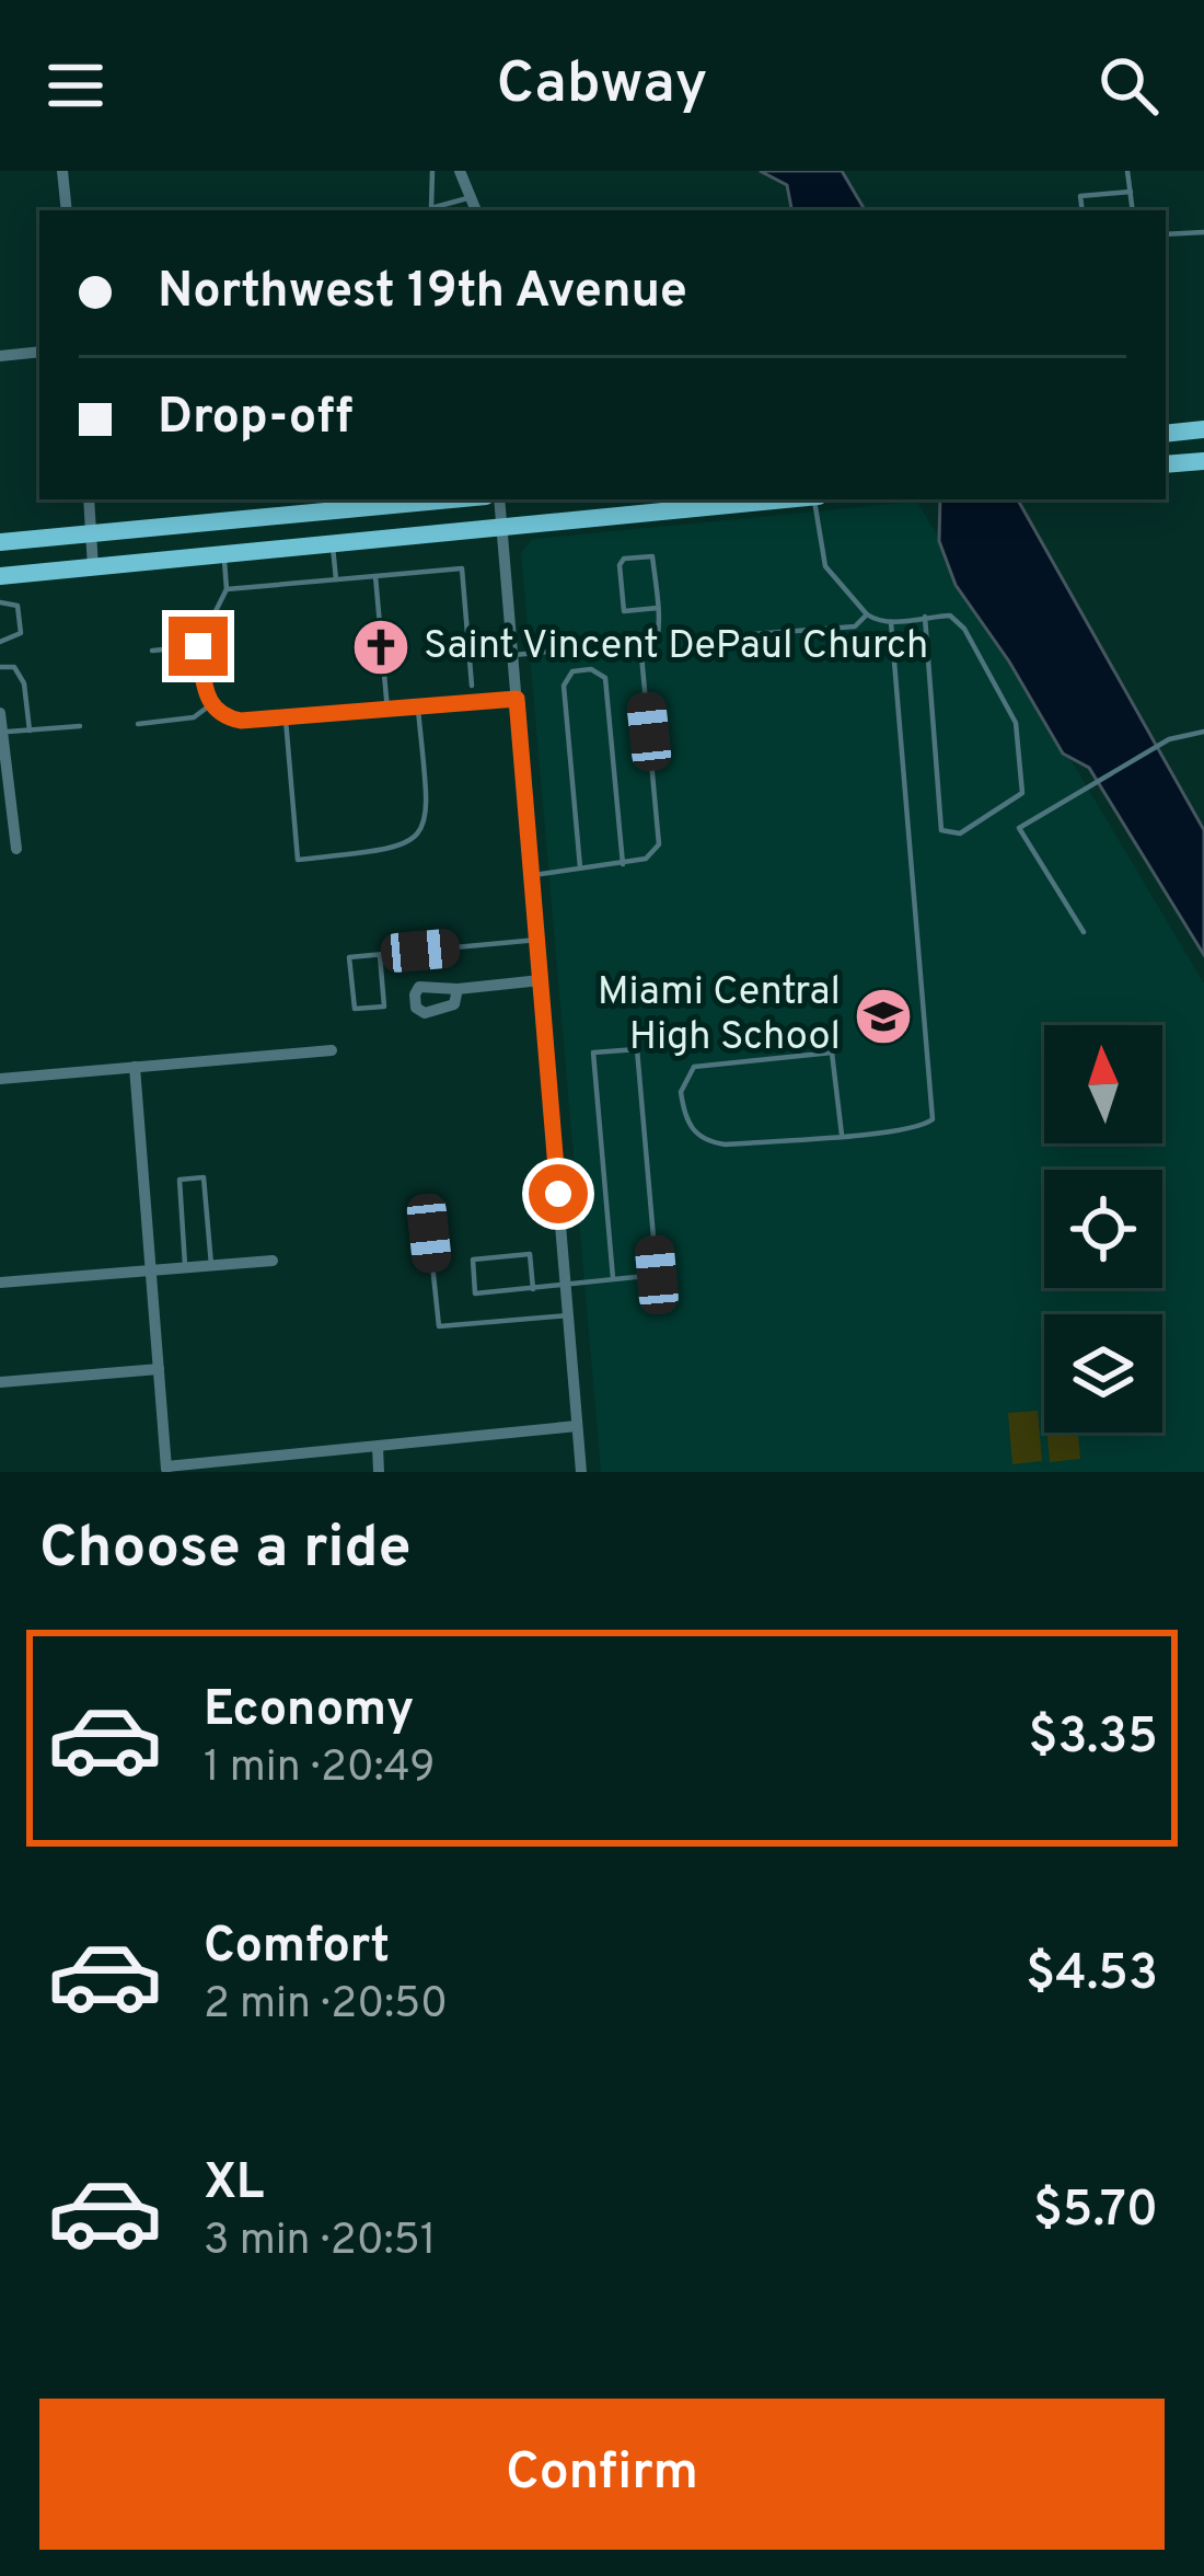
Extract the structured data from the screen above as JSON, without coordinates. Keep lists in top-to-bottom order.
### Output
{
  "places": {
    "church": ["Saint Vincent DePaul Church"],
    "school or university": ["Miami Central High School"]
  },
  "north": "top",
  "page": {
    "header": "Cabway",
    "banner": ["Northwest 19th Avenue", "Drop-off"],
    "heading": "Choose a ride",
    "list": [
      {
        "name": "Economy",
        "note": "1 min · 20:49",
        "value": "$3.35"
      },
      {
        "name": "Comfort",
        "note": "2 min · 20:50",
        "value": "$4.53"
      },
      {
        "name": "XL",
        "note": "3 min · 20:51",
        "value": "$5.70"
      }
    ],
    "buttons": "Confirm"
  }
}
